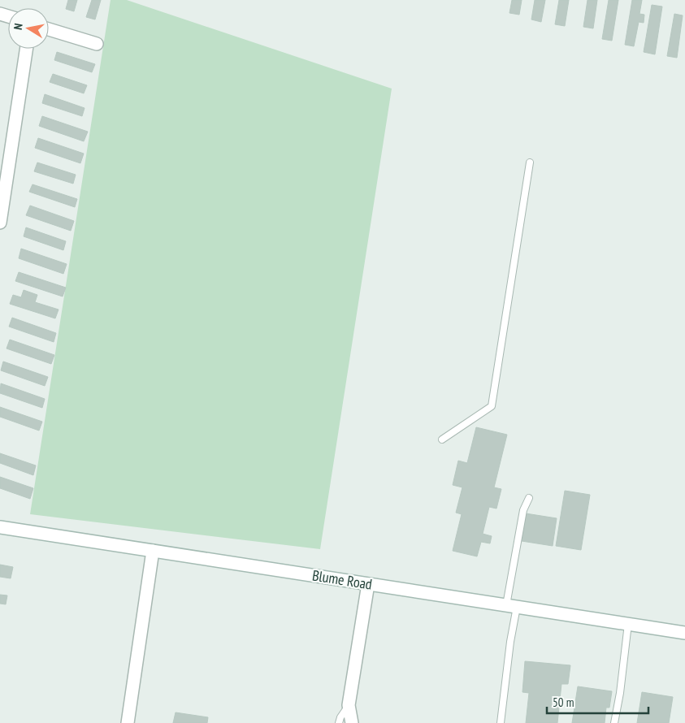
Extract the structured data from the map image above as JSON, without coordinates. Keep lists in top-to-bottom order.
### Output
{
  "streets": {
    "street": ["Blume Road"]
  },
  "scale_bar": "50 m",
  "north": "left"
}
